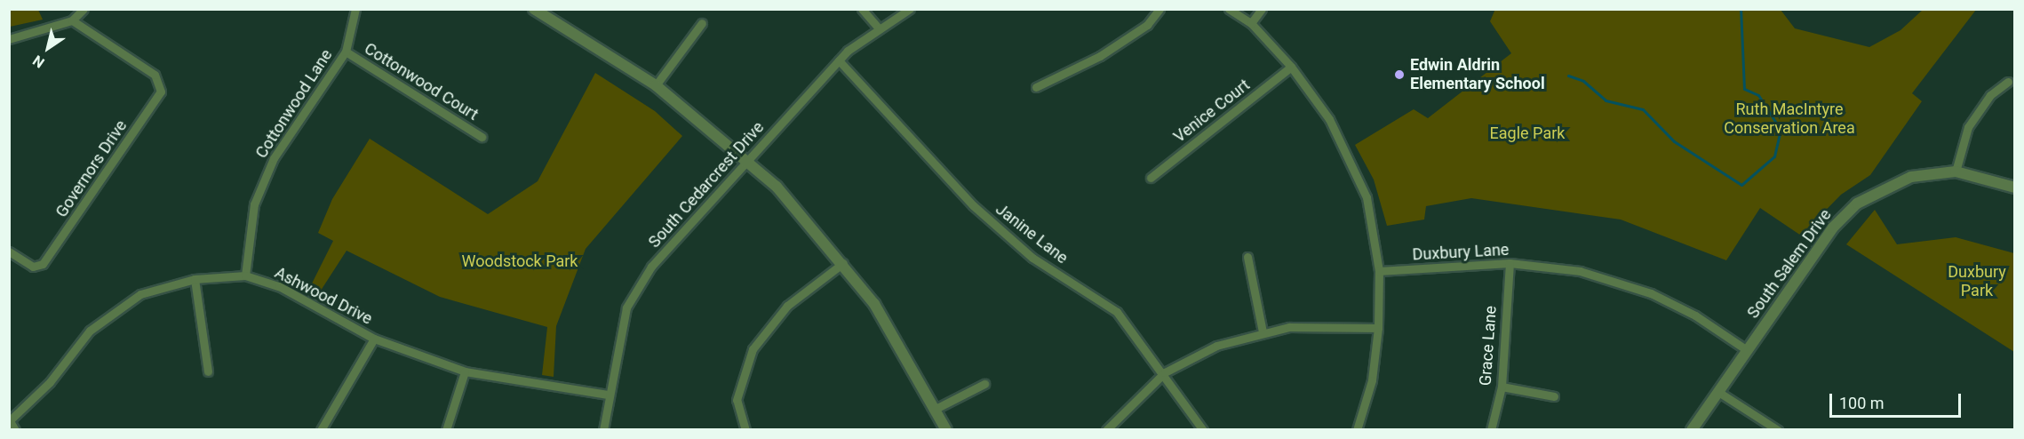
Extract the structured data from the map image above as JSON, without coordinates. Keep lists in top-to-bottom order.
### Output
{
  "streets": {
    "street": [
      "Cottonwood Court",
      "Cottonwood Lane",
      "Venice Court",
      "Governors Drive",
      "South Cedarcrest Drive",
      "Janine Lane",
      "Duxbury Lane",
      "South Salem Drive",
      "Ashwood Drive",
      "Grace Lane"
    ]
  },
  "crossings": [
    ["Cottonwood Court", "Cottonwood Lane"],
    ["Cottonwood Lane", "Ashwood Drive"],
    ["South Cedarcrest Drive", "Janine Lane"],
    ["South Cedarcrest Drive", "Ashwood Drive"],
    ["Duxbury Lane", "South Salem Drive"],
    ["Duxbury Lane", "Grace Lane"]
  ],
  "parks": [
    "Ruth MacIntyre Conservation Area",
    "Eagle Park",
    "Woodstock Park",
    "Duxbury Park"
  ],
  "places": ["Edwin Aldrin Elementary School"],
  "scale_bar": "100 m",
  "north": "bottom left"
}
